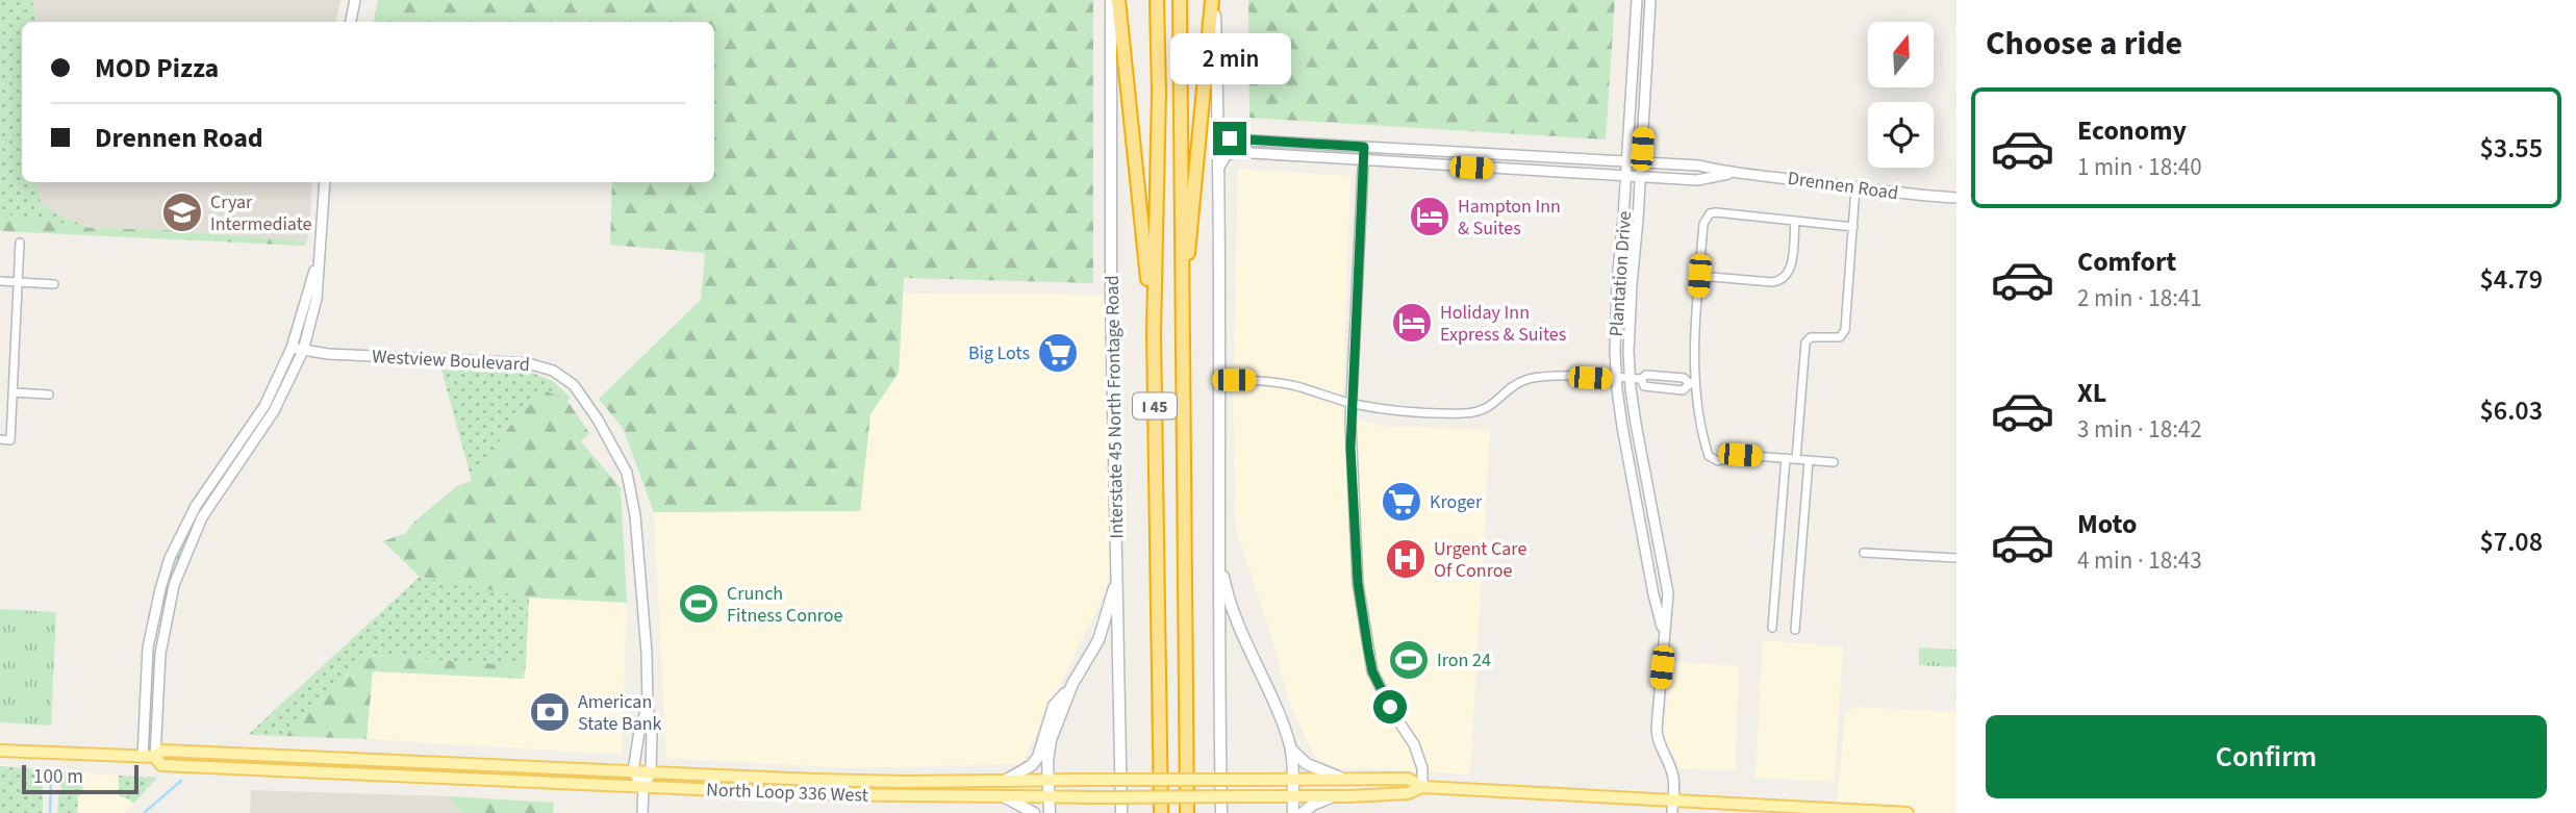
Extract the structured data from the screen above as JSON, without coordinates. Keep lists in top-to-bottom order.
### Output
{
  "streets": {
    "highway": ["I 45"],
    "main road": ["Interstate 45 North Frontage Road", "North Loop 336 West"],
    "street": ["Drennen Road", "Plantation Drive", "Westview Boulevard"]
  },
  "crossings": [
    ["Drennen Road", "Plantation Drive"],
    ["Plantation Drive", "North Loop 336 West"],
    ["Westview Boulevard", "North Loop 336 West"]
  ],
  "places": {
    "school or university": ["Cryar Intermediate"],
    "hotel": ["Hampton Inn & Suites", "Holiday Inn Express & Suites"],
    "supermarket": ["Big Lots", "Kroger"],
    "hospital": ["Urgent Care Of Conroe"],
    "sports": ["Crunch Fitness Conroe", "Iron 24"],
    "bank": ["American State Bank"]
  },
  "scale_bar": "100 m",
  "north": "top",
  "page": {
    "heading": "Choose a ride",
    "banner": ["MOD Pizza", "Drennen Road"],
    "bubble": "2 min",
    "list": [
      {
        "name": "Economy",
        "note": "1 min · 18:40",
        "value": "$3.55"
      },
      {
        "name": "Comfort",
        "note": "2 min · 18:41",
        "value": "$4.79"
      },
      {
        "name": "XL",
        "note": "3 min · 18:42",
        "value": "$6.03"
      },
      {
        "name": "Moto",
        "note": "4 min · 18:43",
        "value": "$7.08"
      }
    ],
    "buttons": "Confirm",
    "scale": "100 m"
  }
}
